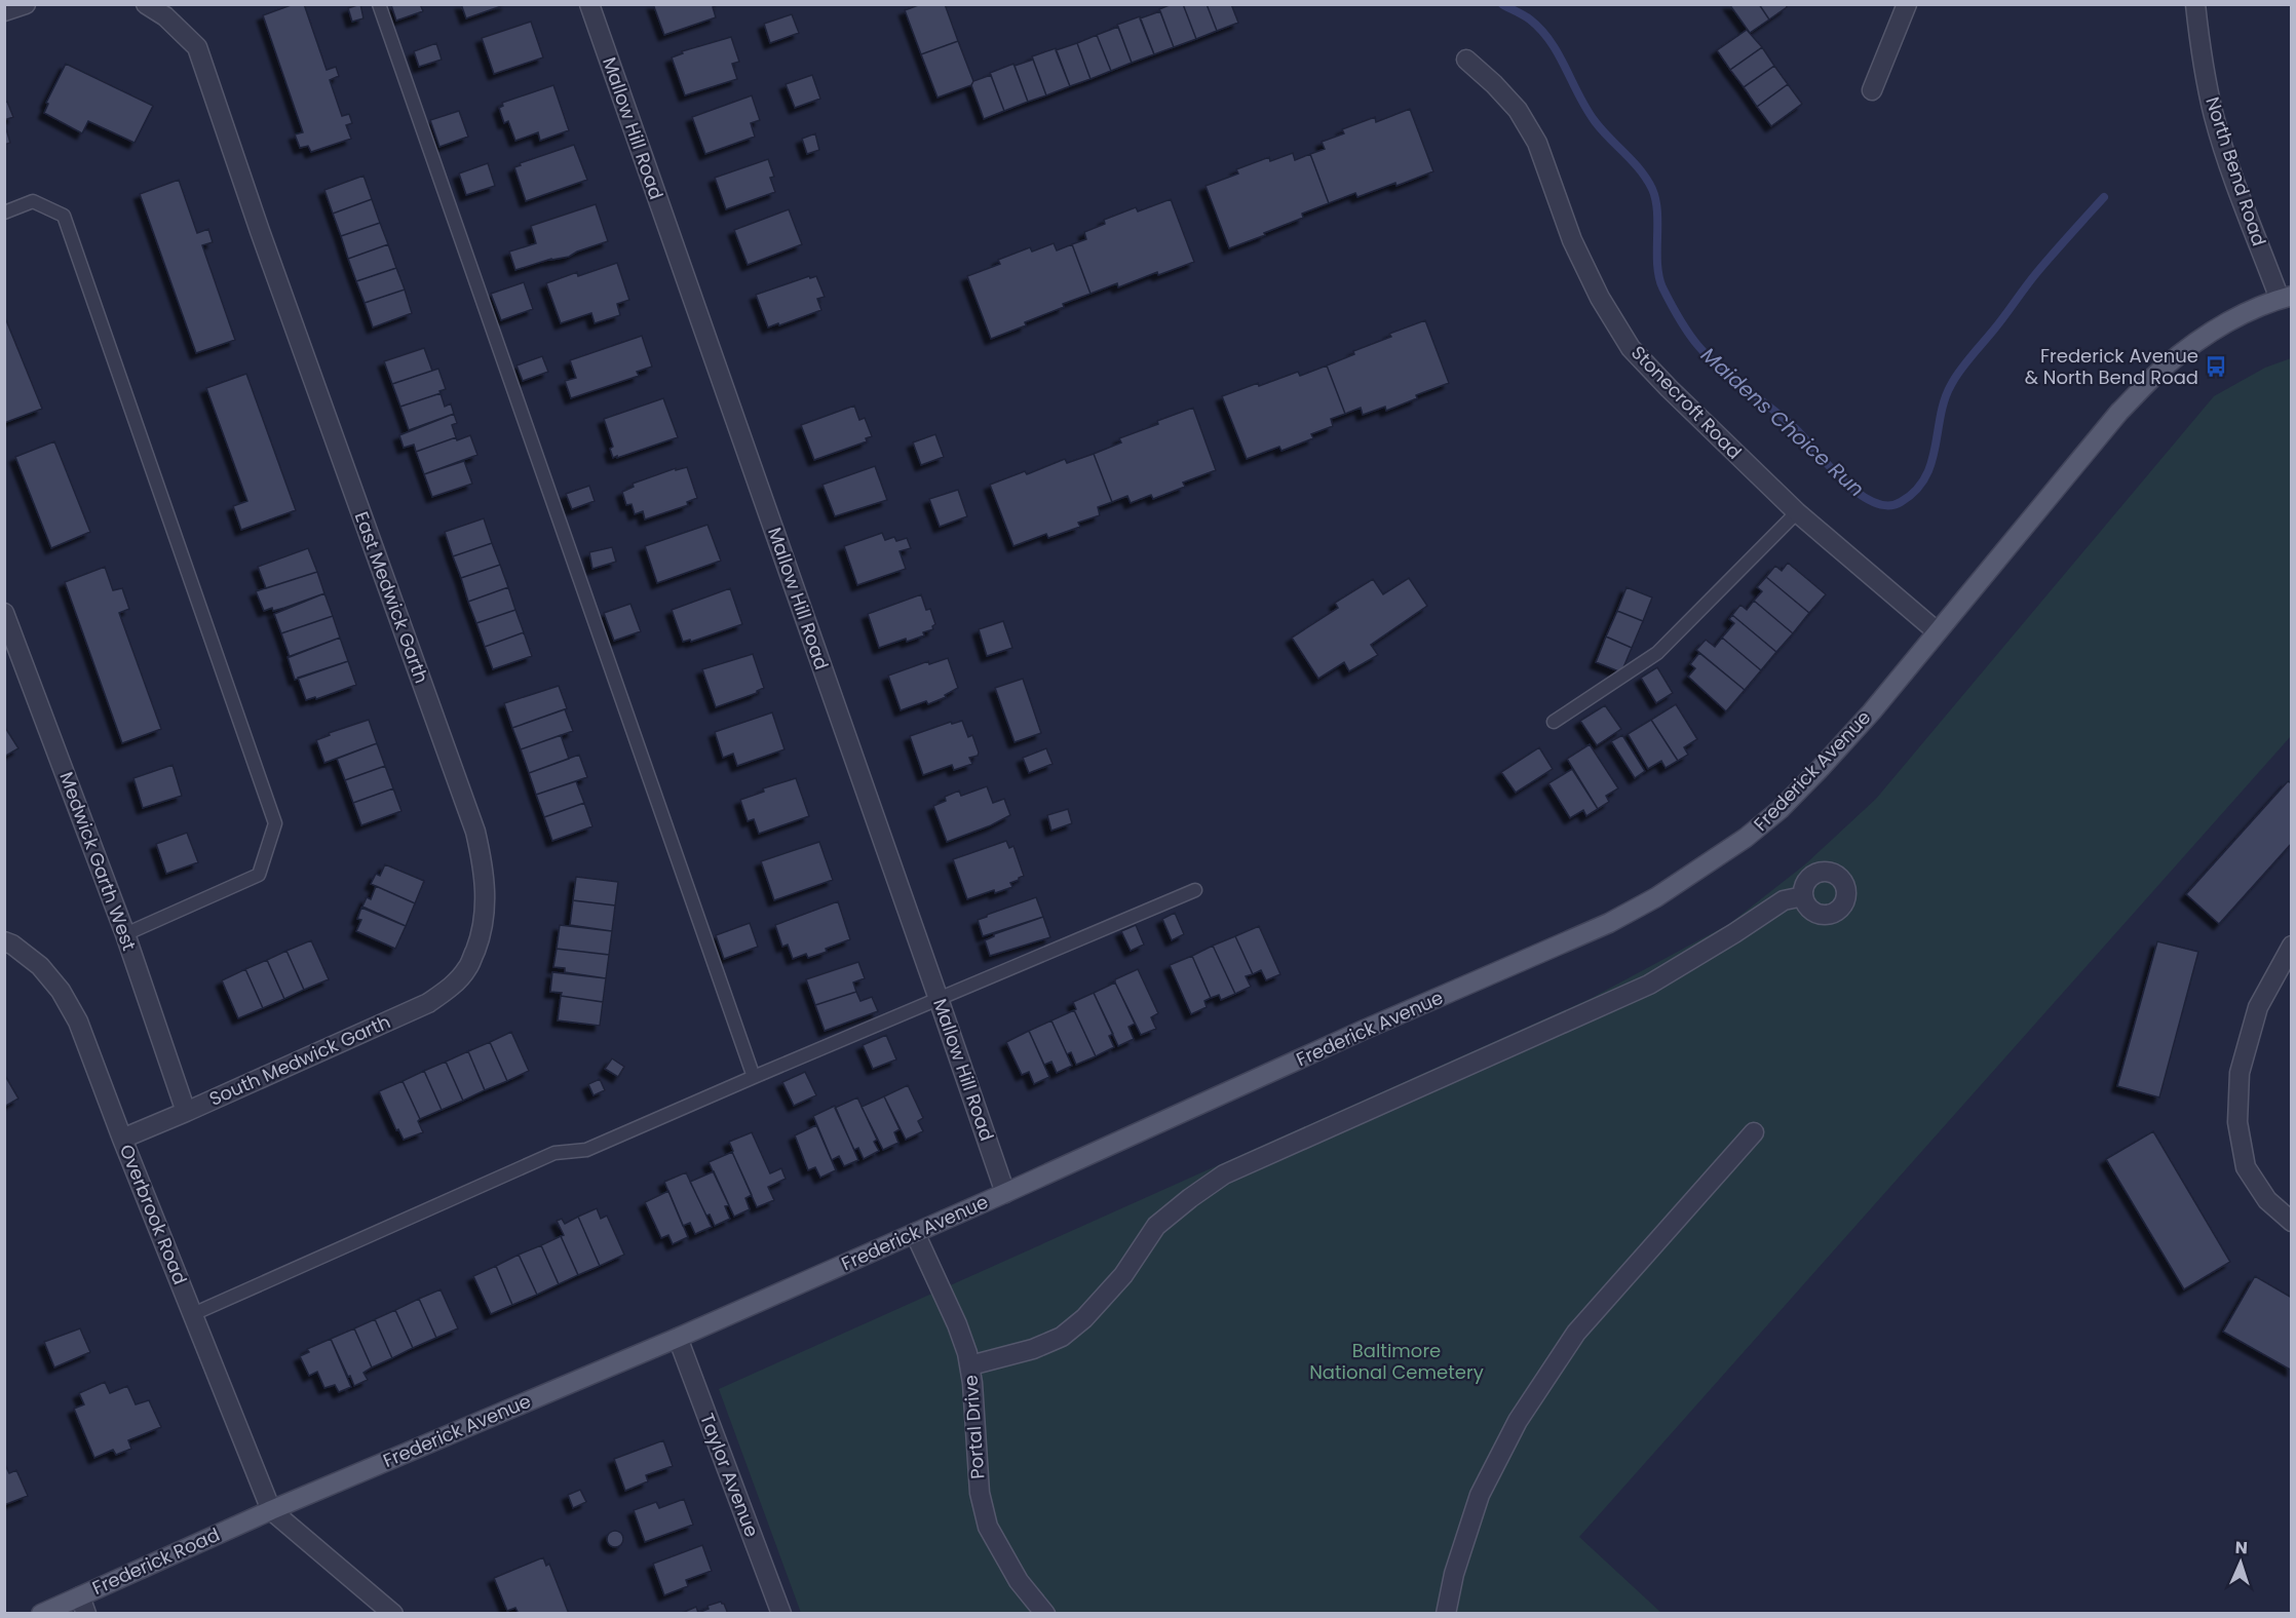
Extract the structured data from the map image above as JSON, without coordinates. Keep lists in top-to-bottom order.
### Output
{
  "streets": {
    "main road": ["Frederick Avenue", "Frederick Road"],
    "street": [
      "Mallow Hill Road",
      "North Bend Road",
      "Stonecroft Road",
      "East Medwick Garth",
      "Medwick Garth West",
      "South Medwick Garth",
      "Overbrook Road",
      "Portal Drive",
      "Taylor Avenue"
    ]
  },
  "crossings": [
    ["Mallow Hill Road", "Frederick Avenue"],
    ["North Bend Road", "Frederick Avenue"],
    ["Stonecroft Road", "Frederick Avenue"],
    ["East Medwick Garth", "South Medwick Garth"],
    ["Frederick Avenue", "Overbrook Road"],
    ["Frederick Avenue", "Portal Drive"],
    ["Frederick Avenue", "Taylor Avenue"],
    ["Frederick Avenue", "Frederick Road"],
    ["Medwick Garth West", "South Medwick Garth"],
    ["South Medwick Garth", "Overbrook Road"],
    ["Overbrook Road", "Frederick Road"]
  ],
  "water": ["Maidens Choice Run"],
  "parks": ["Baltimore National Cemetery"],
  "places": {
    "bus stop": ["Frederick Avenue & North Bend Road"]
  },
  "north": "top"
}
